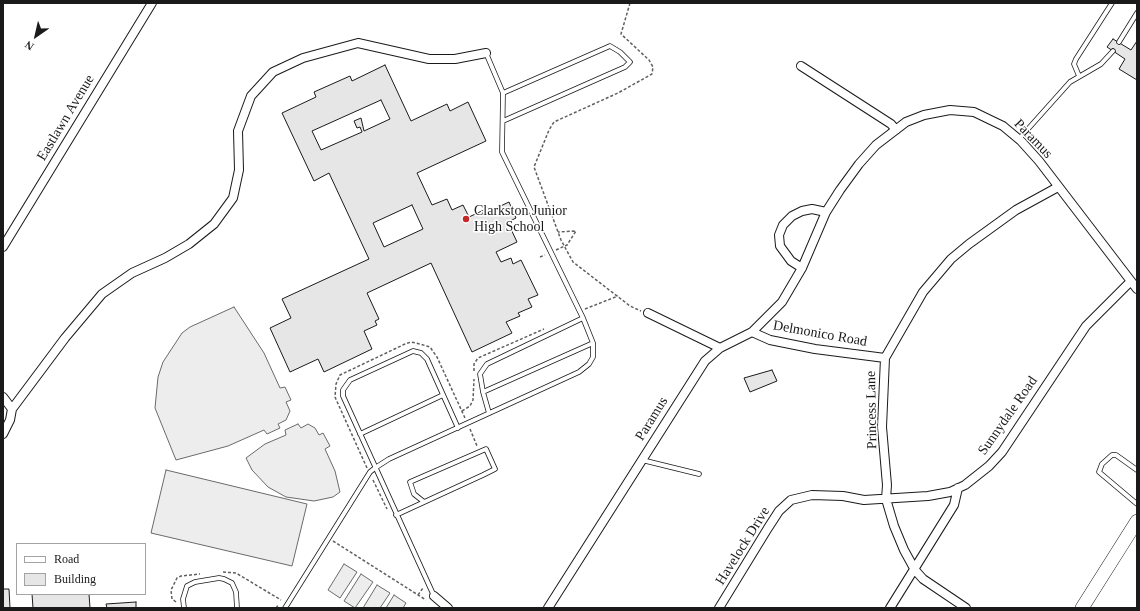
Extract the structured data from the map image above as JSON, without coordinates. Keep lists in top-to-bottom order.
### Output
{
  "streets": {
    "street": [
      "Eastlawn Avenue",
      "Paramus",
      "Delmonico Road",
      "Princess Lane",
      "Sunnydale Road",
      "Havelock Drive"
    ]
  },
  "crossings": [
    ["Paramus", "Delmonico Road"],
    ["Paramus", "Princess Lane"],
    ["Paramus", "Sunnydale Road"],
    ["Delmonico Road", "Princess Lane"],
    ["Princess Lane", "Sunnydale Road"],
    ["Sunnydale Road", "Havelock Drive"]
  ],
  "places": ["Clarkston Junior High School"],
  "legend": ["Road", "Building"],
  "north": "bottom left"
}
